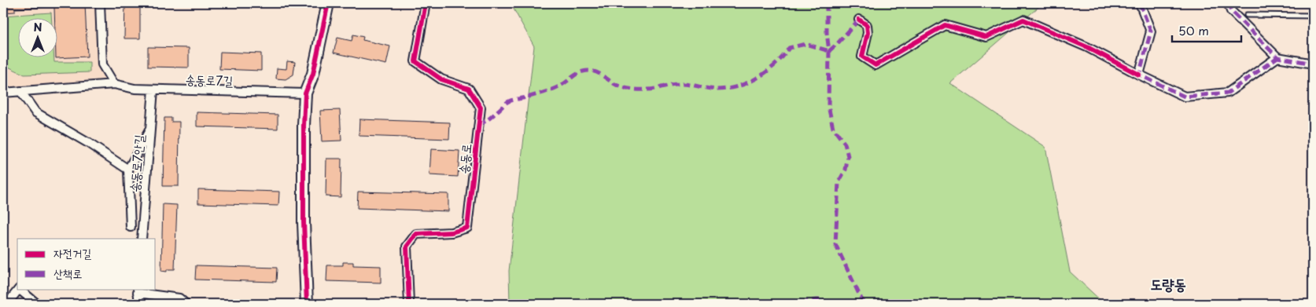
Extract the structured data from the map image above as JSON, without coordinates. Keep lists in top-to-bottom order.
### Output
{
  "streets": {
    "street": ["송동로7길", "송동로", "송동로7안길"]
  },
  "crossings": [
    ["송동로7길", "송동로7안길"]
  ],
  "districts": ["도량동"],
  "legend": ["자전거길", "산책로"],
  "scale_bar": "50 m",
  "north": "top"
}
